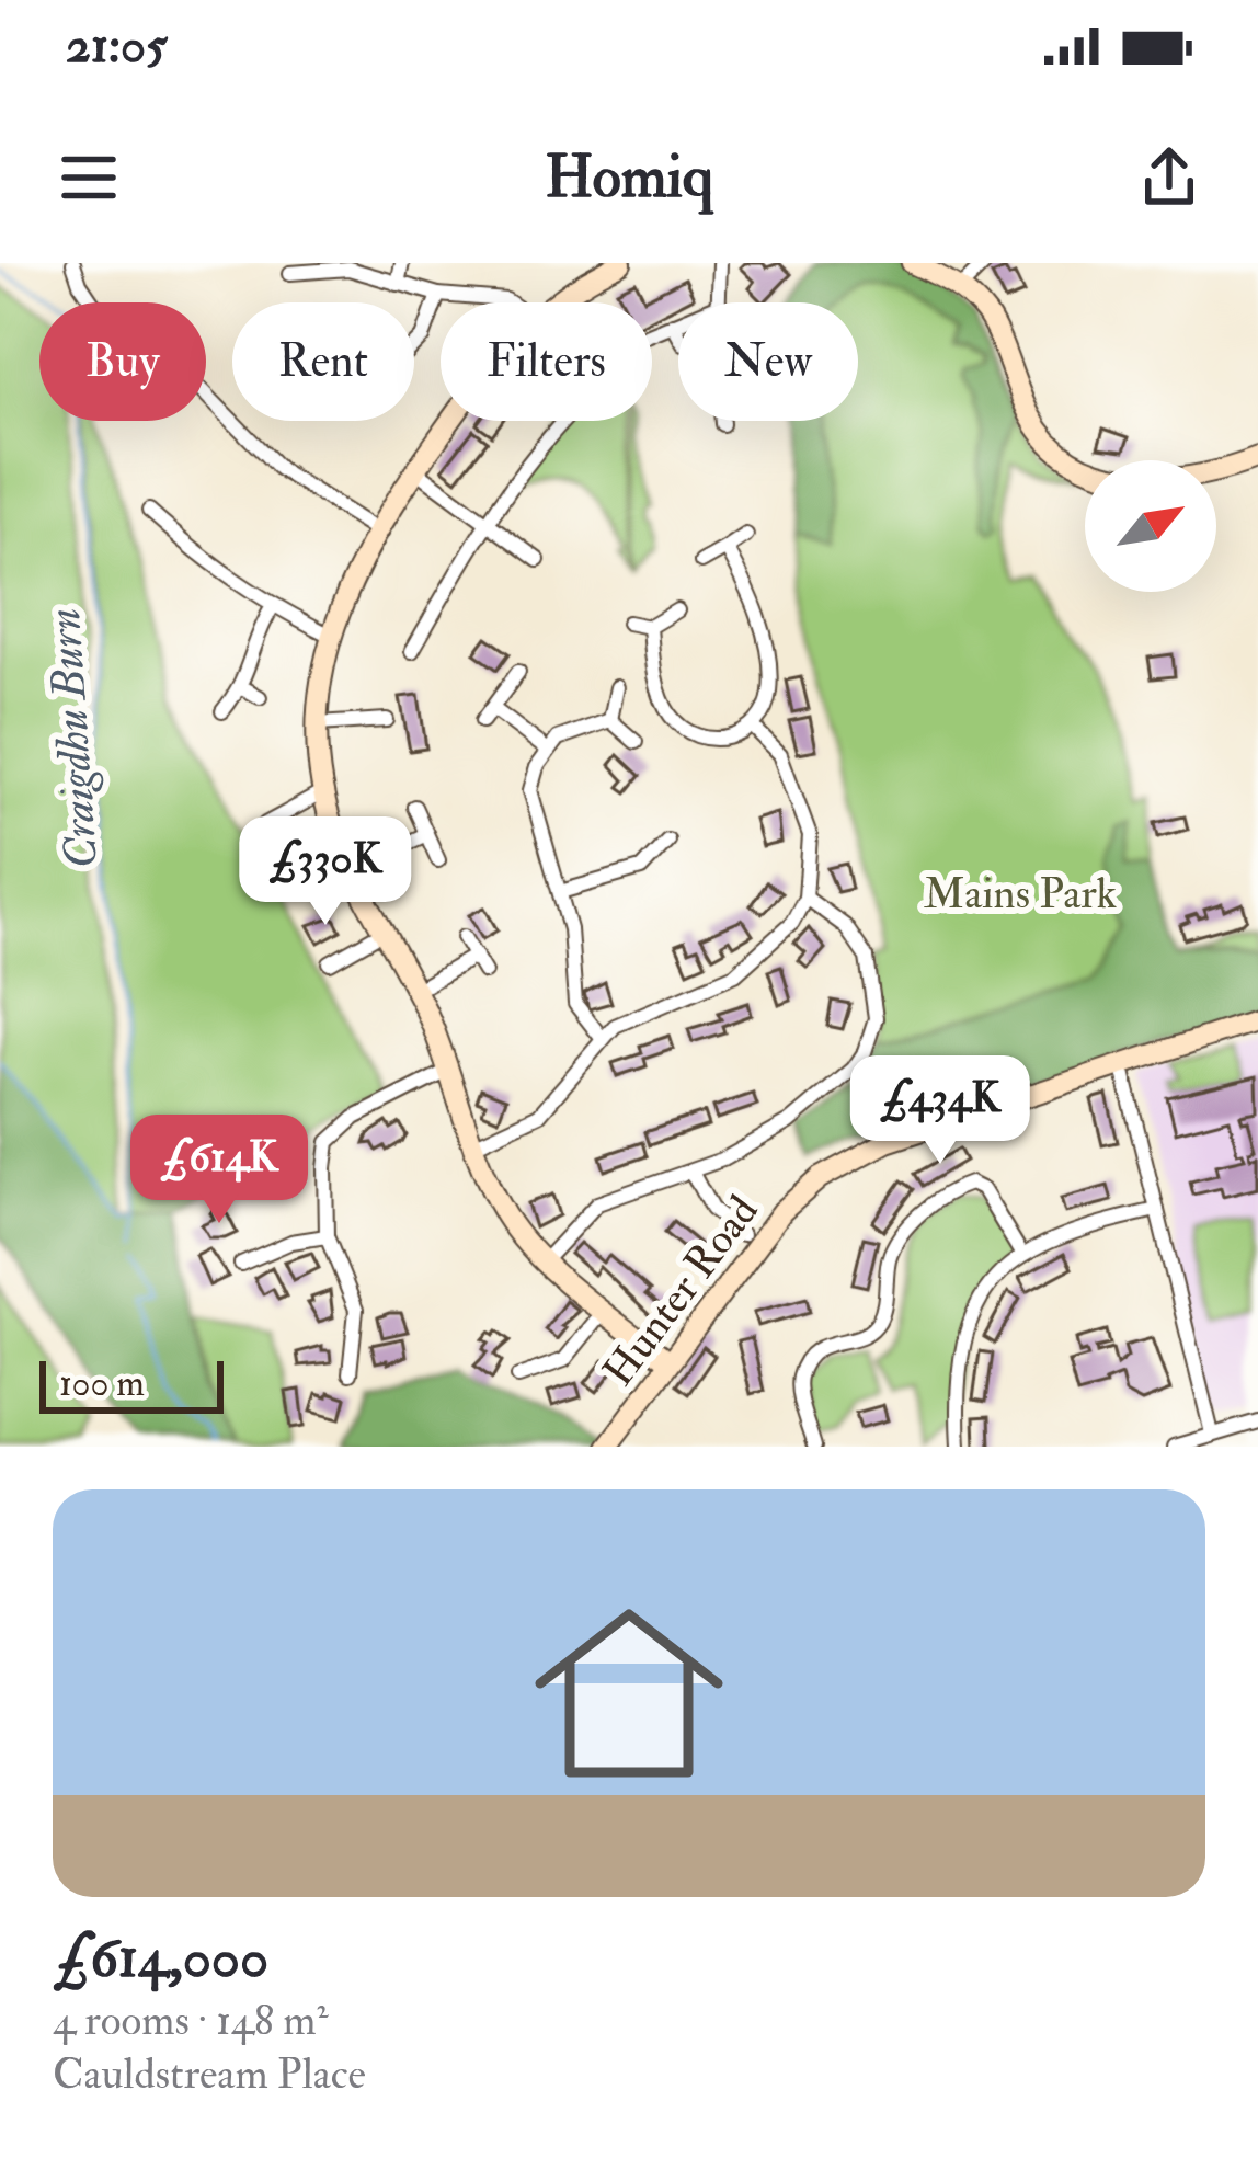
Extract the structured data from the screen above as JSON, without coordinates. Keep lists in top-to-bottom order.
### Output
{
  "streets": {
    "street": ["Hunter Road"]
  },
  "water": ["Craigdhu Burn"],
  "parks": ["Mains Park"],
  "scale_bar": "100 m",
  "north": "top right",
  "page": {
    "status": "21:05",
    "header": "Homiq",
    "chip": [
      "Buy",
      "Rent",
      "Filters",
      "New"
    ],
    "price": ["£330K", "£434K", "£614K"],
    "scale": "100 m",
    "list": [
      {
        "name": "£614,000",
        "note": "4 rooms · 148 m² · Cauldstream Place"
      }
    ]
  }
}
